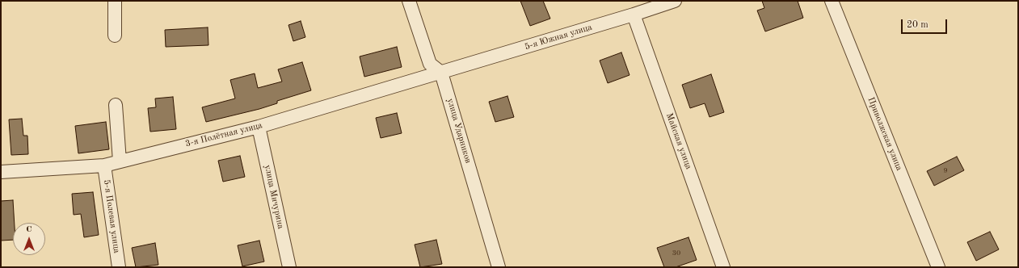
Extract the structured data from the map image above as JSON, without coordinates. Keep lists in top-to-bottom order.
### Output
{
  "streets": {
    "street": [
      "5-я Южная улица",
      "улица Ударников",
      "Приволжская улица",
      "3-я Полётная улица",
      "Майская улица",
      "улица Мичурина",
      "5-я Полевая улица"
    ]
  },
  "crossings": [
    ["5-я Южная улица", "улица Ударников"],
    ["5-я Южная улица", "3-я Полётная улица"],
    ["5-я Южная улица", "Майская улица"],
    ["улица Ударников", "3-я Полётная улица"],
    ["3-я Полётная улица", "улица Мичурина"],
    ["3-я Полётная улица", "5-я Полевая улица"]
  ],
  "house_numbers": ["9", "30"],
  "scale_bar": "20 m",
  "north": "top"
}
